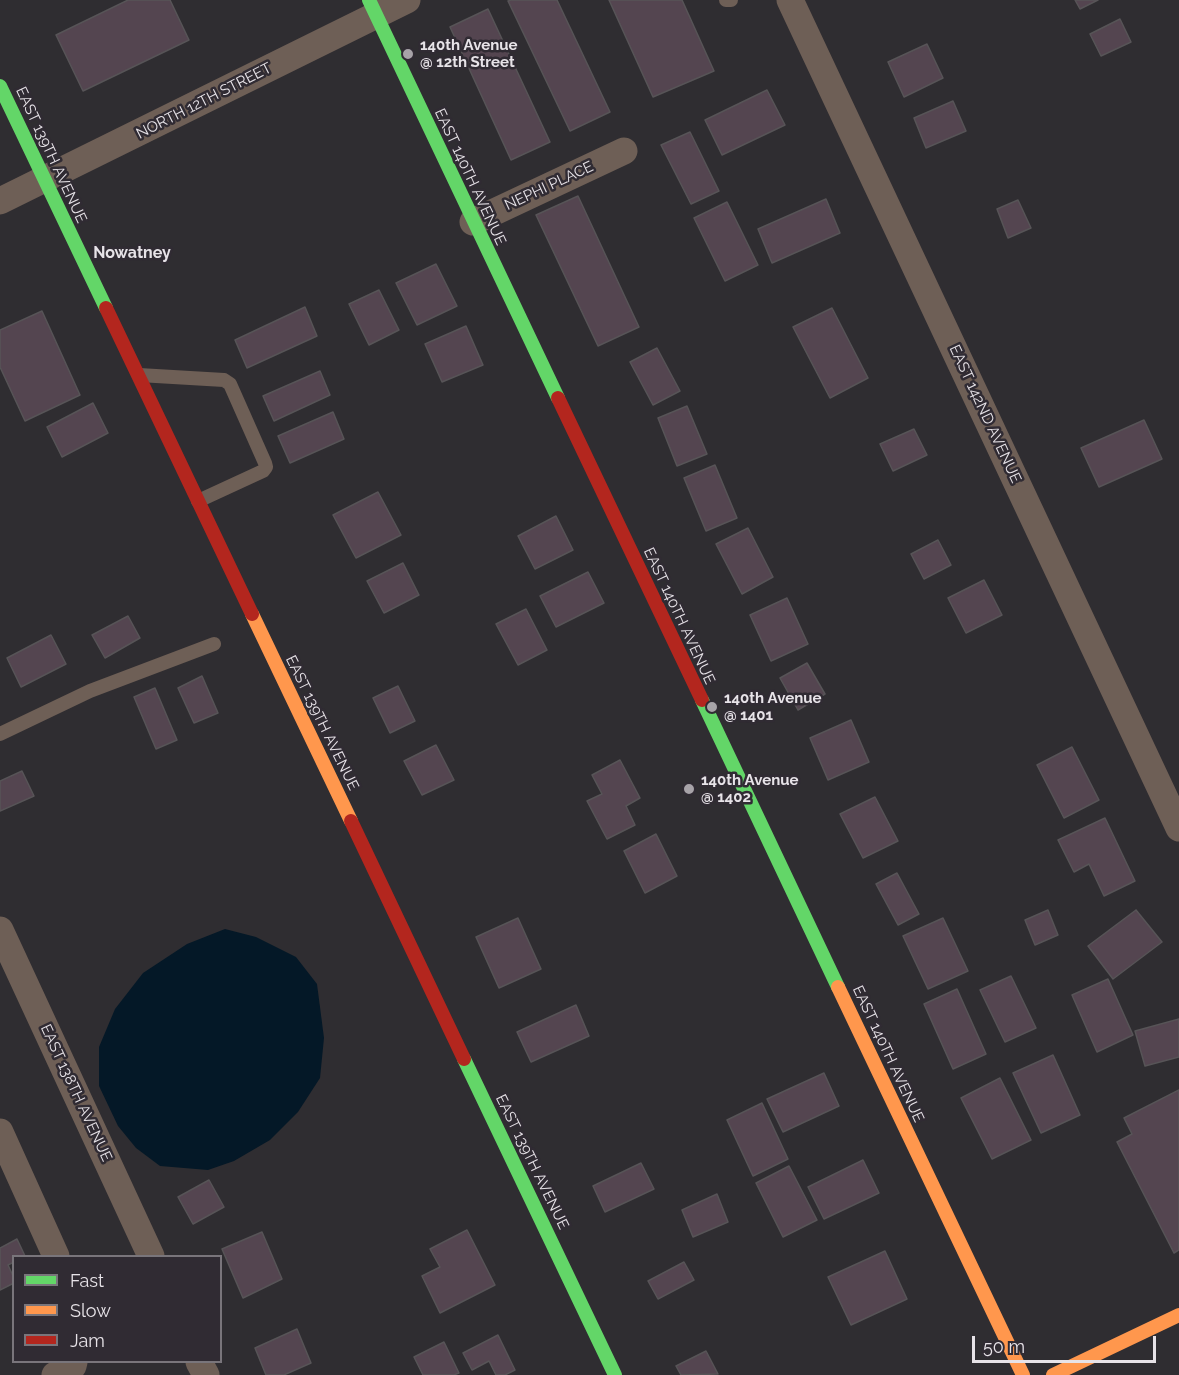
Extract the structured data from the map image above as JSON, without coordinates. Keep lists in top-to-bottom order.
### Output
{
  "streets": {
    "street": [
      "NORTH 12TH STREET",
      "EAST 139TH AVENUE",
      "EAST 140TH AVENUE",
      "NEPHI PLACE",
      "EAST 142ND AVENUE",
      "EAST 138TH AVENUE"
    ]
  },
  "crossings": [
    ["NORTH 12TH STREET", "EAST 139TH AVENUE"],
    ["NORTH 12TH STREET", "EAST 140TH AVENUE"],
    ["EAST 140TH AVENUE", "NEPHI PLACE"]
  ],
  "districts": ["Nowatney"],
  "places": ["140th Avenue @ 12th Street", "140th Avenue @ 1401", "140th Avenue @ 1402"],
  "legend": ["Fast", "Slow", "Jam"],
  "scale_bar": "50 m"
}
